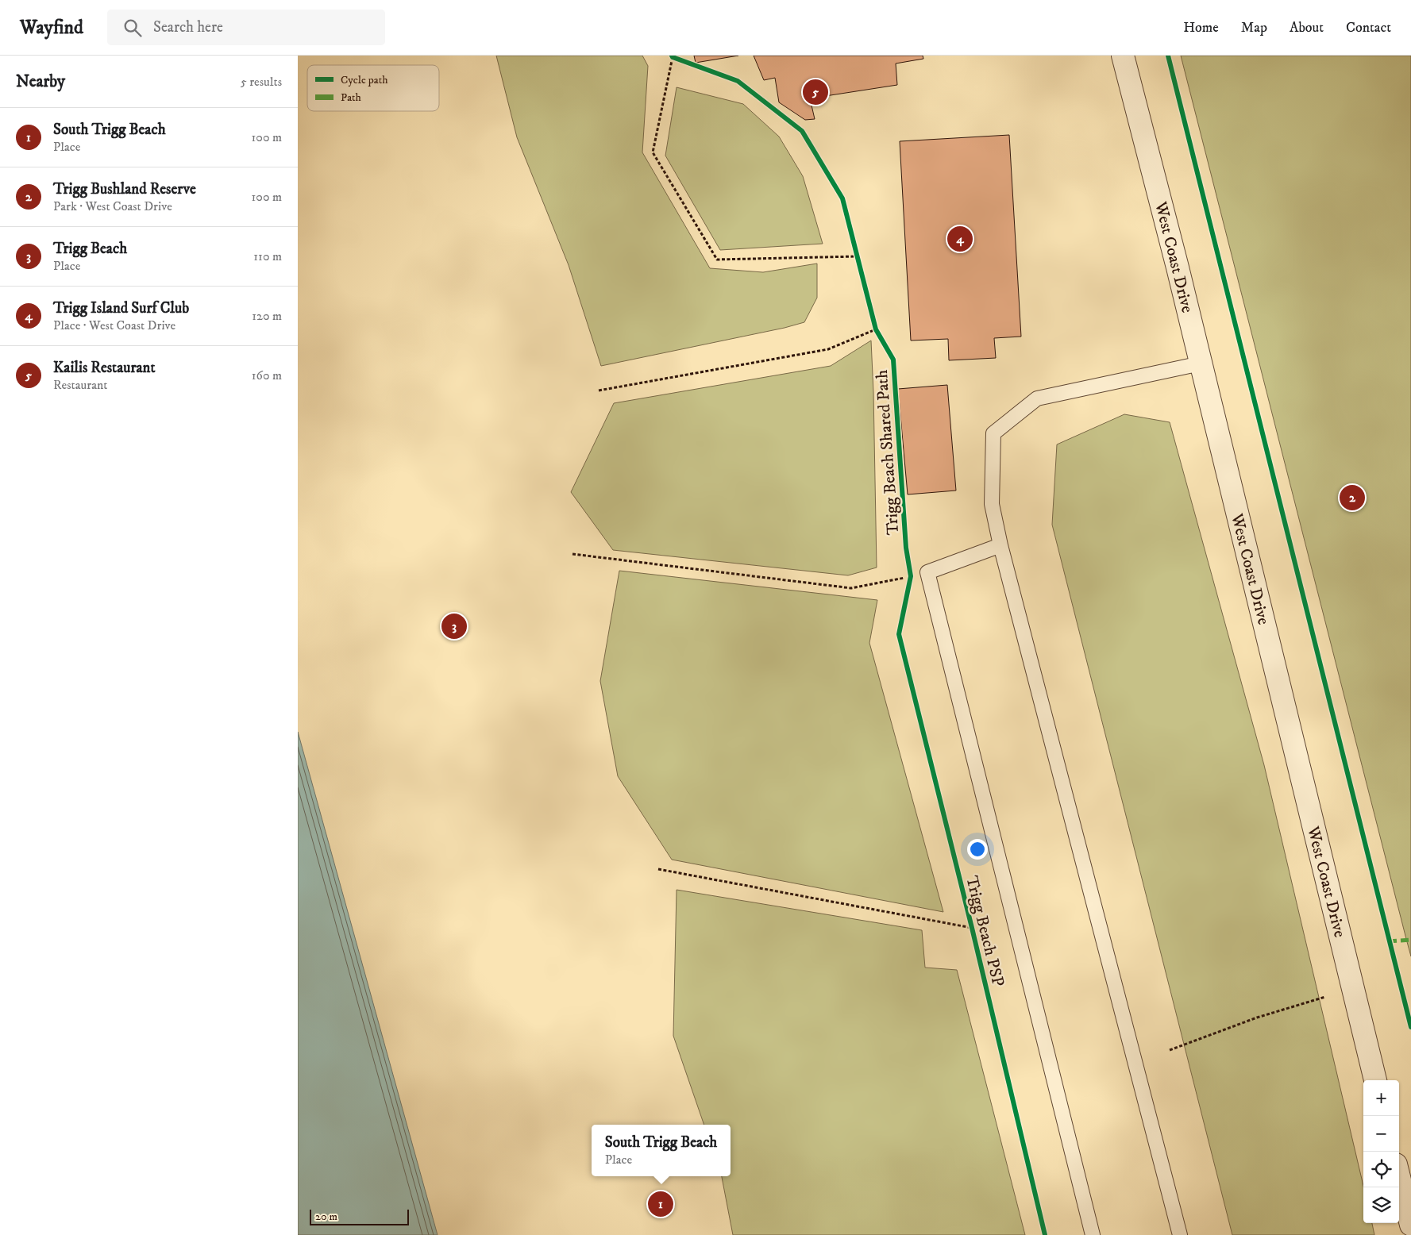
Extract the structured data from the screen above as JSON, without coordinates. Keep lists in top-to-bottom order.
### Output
{
  "streets": {
    "street": ["West Coast Drive"],
    "path": ["Trigg Beach PSP"],
    "cycle path": ["Trigg Beach Shared Path"]
  },
  "legend": ["Cycle path", "Path"],
  "scale_bar": "20 m",
  "page": {
    "header": "Wayfind",
    "search": "Search here",
    "nav": [
      "Home",
      "Map",
      "About",
      "Contact"
    ],
    "heading": ["Nearby", "5 results"],
    "pins": [
      "5",
      "4",
      "2",
      "3",
      "1"
    ],
    "list": [
      {
        "mark": "1",
        "name": "South Trigg Beach",
        "note": "Place",
        "value": "100 m"
      },
      {
        "mark": "2",
        "name": "Trigg Bushland Reserve",
        "note": "Park · West Coast Drive",
        "value": "100 m"
      },
      {
        "mark": "3",
        "name": "Trigg Beach",
        "note": "Place",
        "value": "110 m"
      },
      {
        "mark": "4",
        "name": "Trigg Island Surf Club",
        "note": "Place · West Coast Drive",
        "value": "120 m"
      },
      {
        "mark": "5",
        "name": "Kailis Restaurant",
        "note": "Restaurant",
        "value": "160 m"
      }
    ],
    "map_buttons": ["+", "−"],
    "popup": ["South Trigg Beach", "Place"],
    "scale": "20 m"
  }
}
